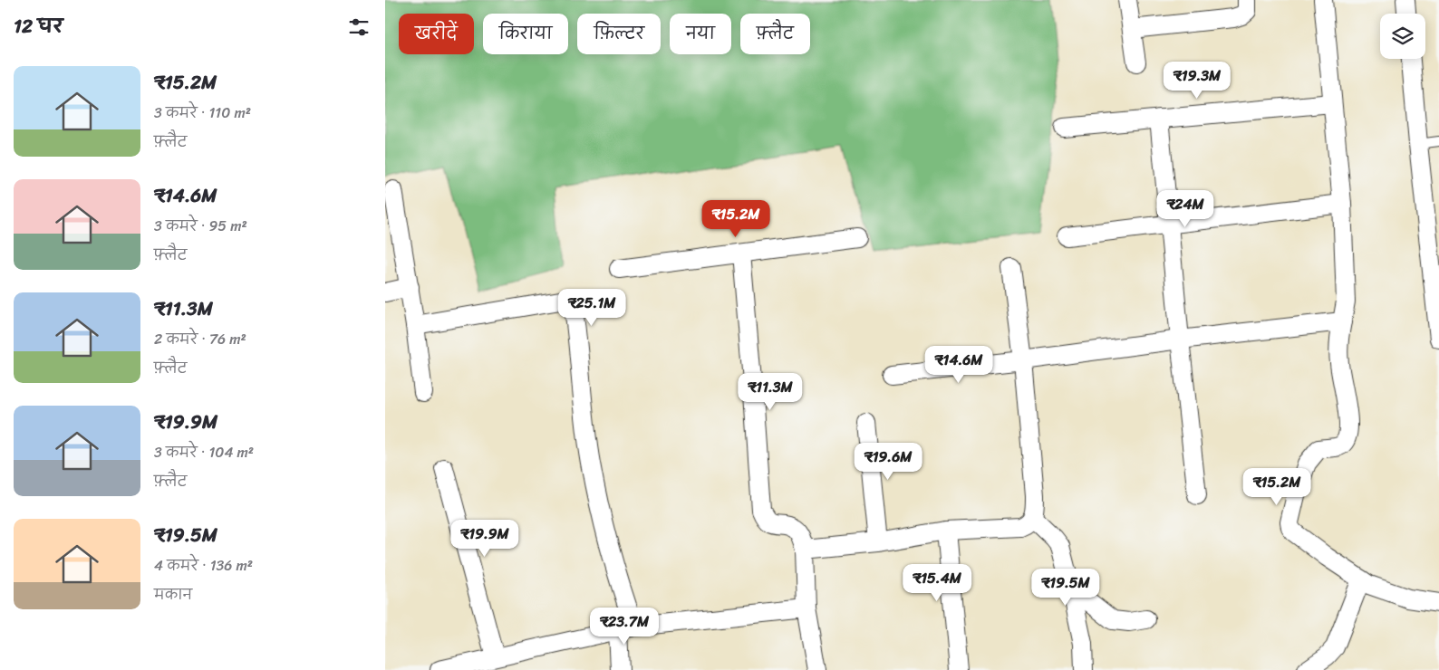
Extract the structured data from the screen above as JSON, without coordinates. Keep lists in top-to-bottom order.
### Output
{
  "page": {
    "heading": "12 घर",
    "chip": [
      "खरीदें",
      "किराया",
      "फ़िल्टर",
      "नया",
      "फ़्लैट"
    ],
    "list": [
      {
        "name": "₹15.2M",
        "note": "3 कमरे · 110 m² · फ़्लैट"
      },
      {
        "name": "₹14.6M",
        "note": "3 कमरे · 95 m² · फ़्लैट"
      },
      {
        "name": "₹11.3M",
        "note": "2 कमरे · 76 m² · फ़्लैट"
      },
      {
        "name": "₹19.9M",
        "note": "3 कमरे · 104 m² · फ़्लैट"
      },
      {
        "name": "₹19.5M",
        "note": "4 कमरे · 136 m² · मकान"
      }
    ],
    "price": [
      "₹19.3M",
      "₹24M",
      "₹15.2M",
      "₹25.1M",
      "₹14.6M",
      "₹11.3M",
      "₹19.6M",
      "₹15.2M",
      "₹19.9M",
      "₹15.4M",
      "₹19.5M",
      "₹23.7M"
    ]
  }
}
